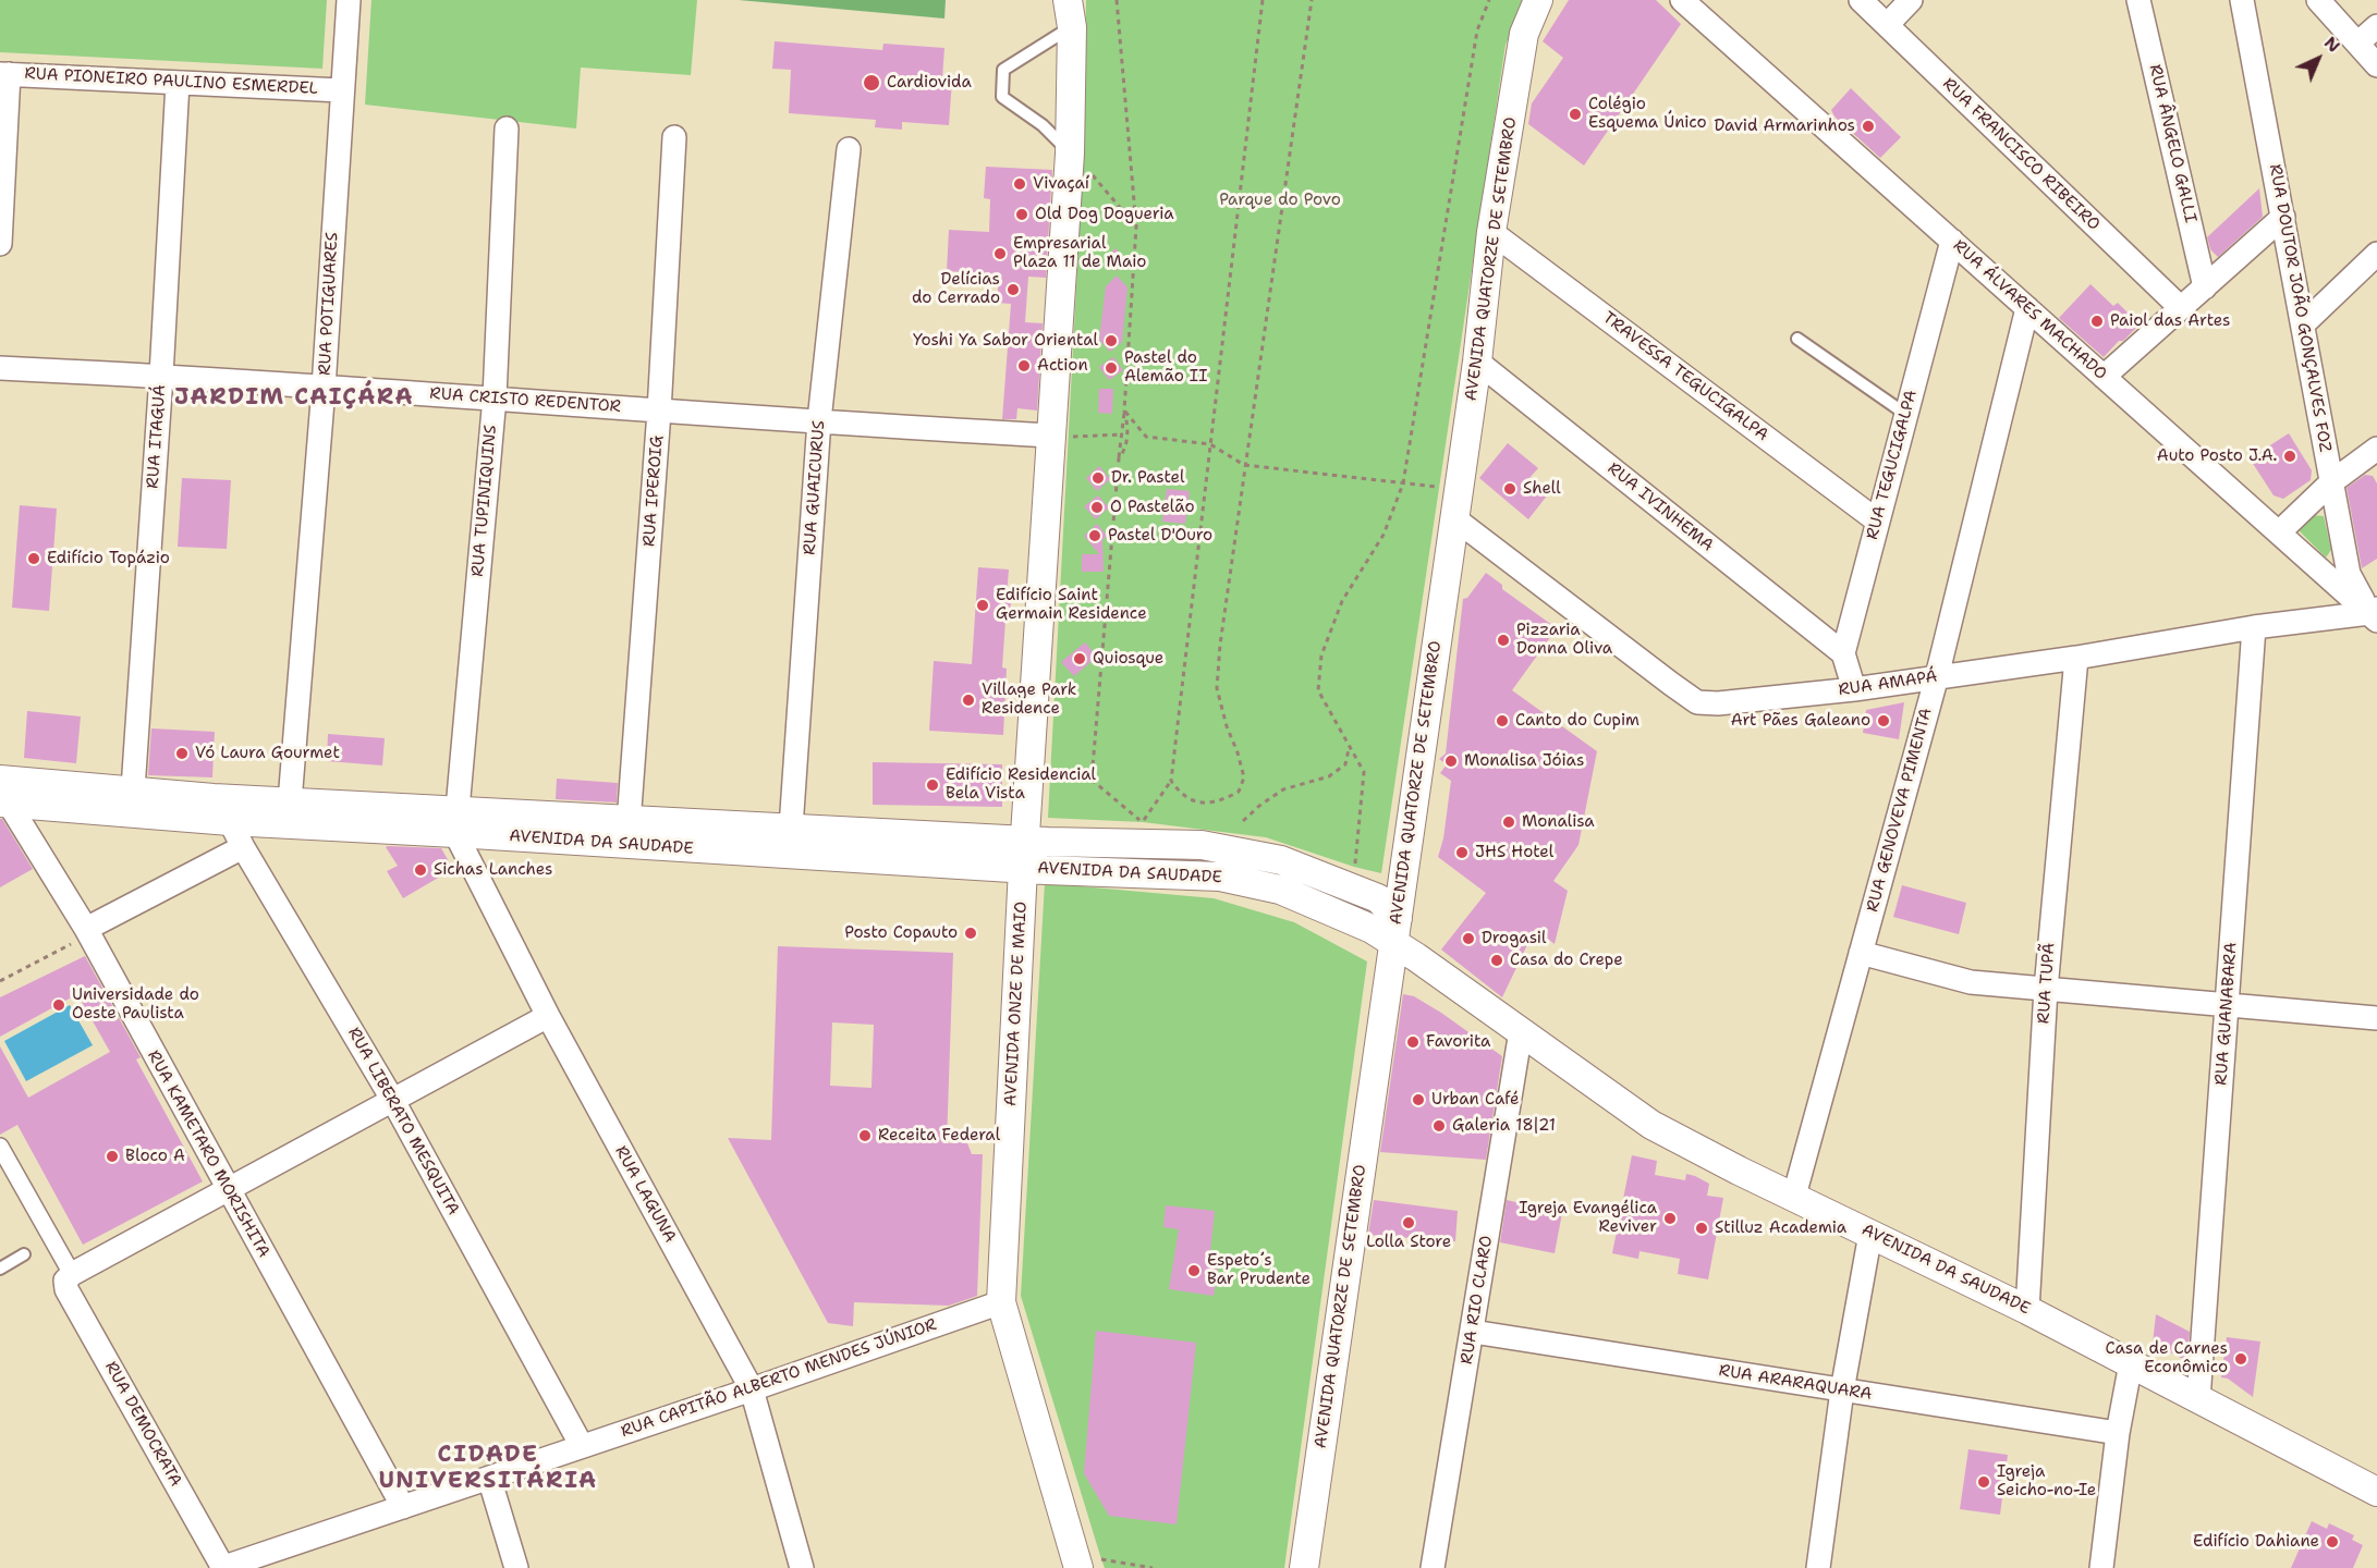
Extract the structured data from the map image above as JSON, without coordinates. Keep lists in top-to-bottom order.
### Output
{
  "streets": {
    "street": [
      "RUA PIONEIRO PAULINO ESMERDEL",
      "RUA ÂNGELO GALLI",
      "RUA FRANCISCO RIBEIRO",
      "AVENIDA QUATORZE DE SETEMBRO",
      "RUA POTIGUARES",
      "RUA DOUTOR JOÃO GONÇALVES FOZ",
      "RUA ÁLVARES MACHADO",
      "TRAVESSA TEGUCIGALPA",
      "RUA CRISTO REDENTOR",
      "RUA ITAGUÁ",
      "RUA TEGUCIGALPA",
      "RUA GUAICURUS",
      "RUA IPEROIG",
      "RUA TUPINIQUINS",
      "RUA IVINHEMA",
      "RUA AMAPÁ",
      "RUA GENOVEVA PIMENTA",
      "AVENIDA DA SAUDADE",
      "RUA TUPÃ",
      "AVENIDA ONZE DE MAIO",
      "RUA GUANABARA",
      "RUA LIBERATO MESQUITA",
      "RUA KAMETARO MORISHITA",
      "RUA LAGUNA",
      "RUA RIO CLARO",
      "RUA CAPITÃO ALBERTO MENDES JÚNIOR",
      "RUA ARARAQUARA",
      "RUA DEMOCRATA"
    ]
  },
  "crossings": [
    ["RUA PIONEIRO PAULINO ESMERDEL", "RUA POTIGUARES"],
    ["RUA PIONEIRO PAULINO ESMERDEL", "RUA ITAGUÁ"],
    ["AVENIDA QUATORZE DE SETEMBRO", "TRAVESSA TEGUCIGALPA"],
    ["AVENIDA QUATORZE DE SETEMBRO", "RUA IVINHEMA"],
    ["AVENIDA QUATORZE DE SETEMBRO", "RUA AMAPÁ"],
    ["AVENIDA QUATORZE DE SETEMBRO", "AVENIDA DA SAUDADE"],
    ["RUA POTIGUARES", "RUA CRISTO REDENTOR"],
    ["RUA POTIGUARES", "AVENIDA DA SAUDADE"],
    ["RUA DOUTOR JOÃO GONÇALVES FOZ", "RUA ÁLVARES MACHADO"],
    ["RUA DOUTOR JOÃO GONÇALVES FOZ", "RUA AMAPÁ"],
    ["RUA ÁLVARES MACHADO", "RUA TEGUCIGALPA"],
    ["RUA ÁLVARES MACHADO", "RUA AMAPÁ"],
    ["RUA ÁLVARES MACHADO", "RUA GENOVEVA PIMENTA"],
    ["TRAVESSA TEGUCIGALPA", "RUA TEGUCIGALPA"],
    ["RUA CRISTO REDENTOR", "RUA ITAGUÁ"],
    ["RUA CRISTO REDENTOR", "RUA GUAICURUS"],
    ["RUA CRISTO REDENTOR", "RUA IPEROIG"],
    ["RUA CRISTO REDENTOR", "RUA TUPINIQUINS"],
    ["RUA CRISTO REDENTOR", "AVENIDA ONZE DE MAIO"],
    ["RUA ITAGUÁ", "AVENIDA DA SAUDADE"],
    ["RUA TEGUCIGALPA", "RUA IVINHEMA"],
    ["RUA GUAICURUS", "AVENIDA DA SAUDADE"],
    ["RUA IPEROIG", "AVENIDA DA SAUDADE"],
    ["RUA TUPINIQUINS", "AVENIDA DA SAUDADE"],
    ["RUA TUPINIQUINS", "RUA LAGUNA"],
    ["RUA AMAPÁ", "RUA GENOVEVA PIMENTA"],
    ["RUA AMAPÁ", "RUA TUPÃ"],
    ["RUA AMAPÁ", "RUA GUANABARA"],
    ["RUA GENOVEVA PIMENTA", "AVENIDA DA SAUDADE"],
    ["AVENIDA DA SAUDADE", "RUA TUPÃ"],
    ["AVENIDA DA SAUDADE", "AVENIDA ONZE DE MAIO"],
    ["AVENIDA DA SAUDADE", "RUA GUANABARA"],
    ["AVENIDA DA SAUDADE", "RUA LIBERATO MESQUITA"],
    ["AVENIDA DA SAUDADE", "RUA KAMETARO MORISHITA"],
    ["AVENIDA DA SAUDADE", "RUA LAGUNA"],
    ["AVENIDA DA SAUDADE", "RUA RIO CLARO"],
    ["AVENIDA ONZE DE MAIO", "RUA CAPITÃO ALBERTO MENDES JÚNIOR"],
    ["RUA LIBERATO MESQUITA", "RUA CAPITÃO ALBERTO MENDES JÚNIOR"],
    ["RUA KAMETARO MORISHITA", "RUA CAPITÃO ALBERTO MENDES JÚNIOR"],
    ["RUA LAGUNA", "RUA CAPITÃO ALBERTO MENDES JÚNIOR"],
    ["RUA RIO CLARO", "RUA ARARAQUARA"],
    ["RUA CAPITÃO ALBERTO MENDES JÚNIOR", "RUA DEMOCRATA"]
  ],
  "districts": ["JARDIM CAIÇÁRA", "CIDADE UNIVERSITÁRIA"],
  "parks": ["Parque do Povo"],
  "places": [
    "Cardiovida",
    "Colégio Esquema Único",
    "David Armarinhos",
    "Vivaçaí",
    "Old Dog Dogueria",
    "Empresarial Plaza 11 de Maio",
    "Delícias do Cerrado",
    "Paiol das Artes",
    "Yoshi Ya Sabor Oriental",
    "Action",
    "Pastel do Alemão II",
    "Auto Posto J.A.",
    "Dr. Pastel",
    "Shell",
    "O Pastelão",
    "Pastel D'Ouro",
    "Edifício Topázio",
    "Edifício Saint Germain Residence",
    "Pizzaria Donna Oliva",
    "Quiosque",
    "Village Park Residence",
    "Canto do Cupim",
    "Art Pães Galeano",
    "Vó Laura Gourmet",
    "Monalisa Jóias",
    "Edifício Residencial Bela Vista",
    "Monalisa",
    "JHS Hotel",
    "Sichas Lanches",
    "Posto Copauto",
    "Drogasil",
    "Casa do Crepe",
    "Universidade do Oeste Paulista",
    "Favorita",
    "Urban Café",
    "Galeria 18|21",
    "Receita Federal",
    "Bloco A",
    "Igreja Evangélica Reviver",
    "Lolla Store",
    "Stilluz Academia",
    "Espeto´s Bar Prudente",
    "Casa de Carnes Econômico",
    "Igreja Seicho-no-Ie",
    "Edifício Dahiane"
  ],
  "north": "top right"
}
